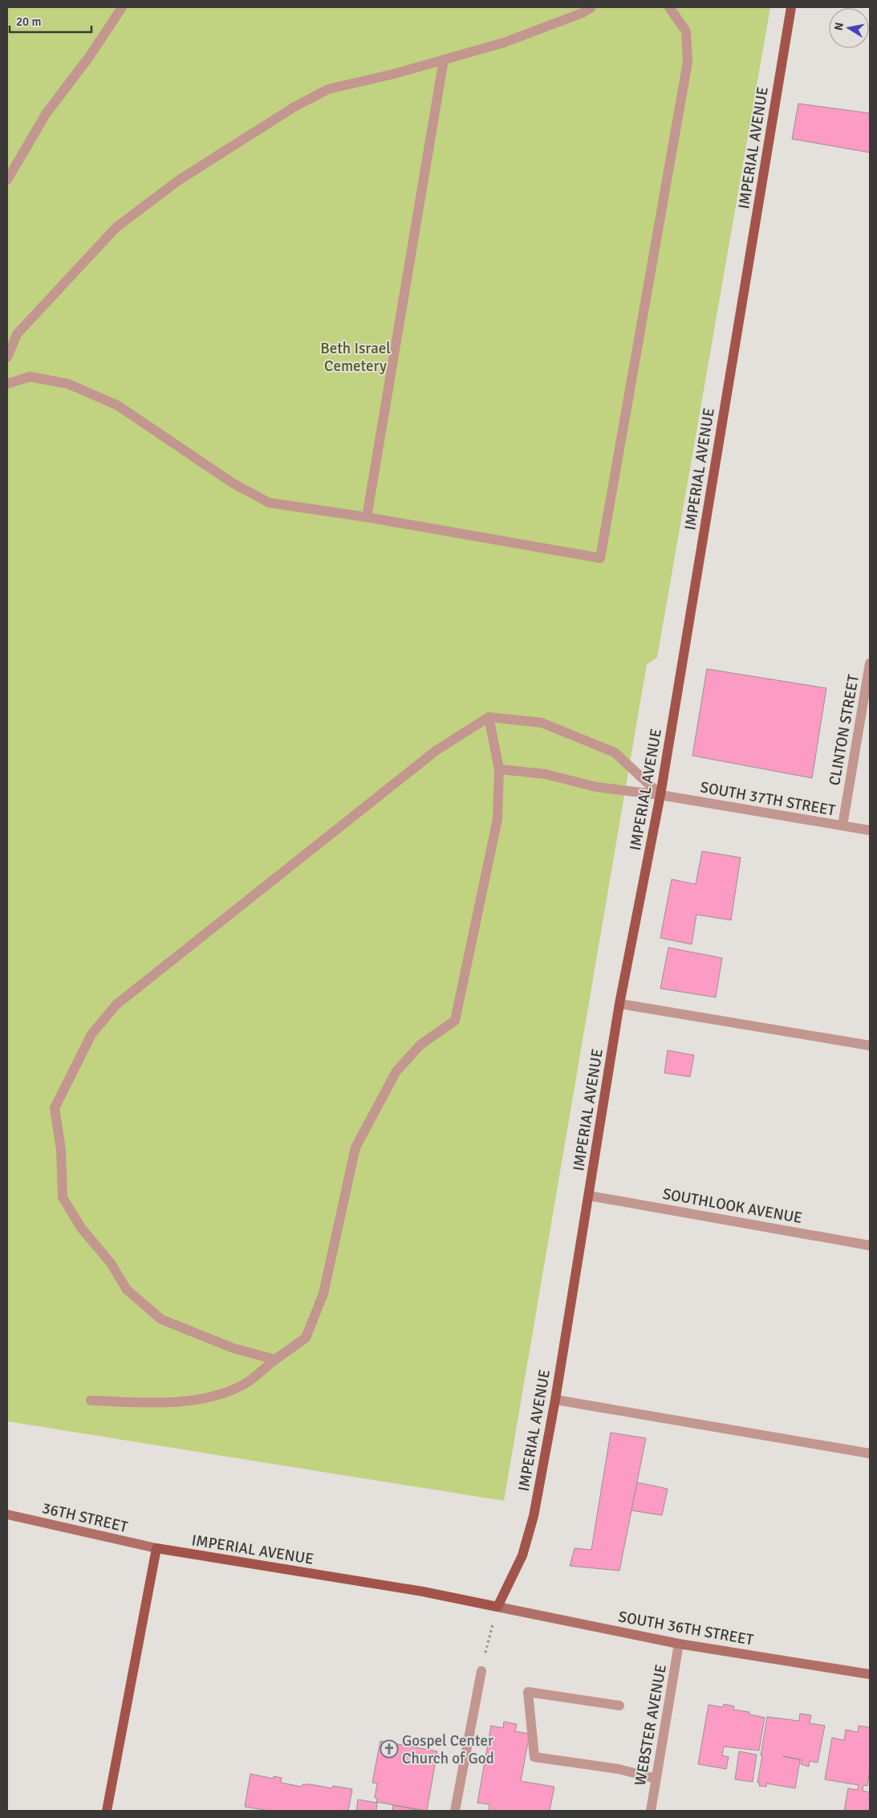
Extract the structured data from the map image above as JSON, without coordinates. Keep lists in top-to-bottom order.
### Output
{
  "streets": {
    "main road": ["IMPERIAL AVENUE", "36TH STREET", "SOUTH 36TH STREET"],
    "street": [
      "CLINTON STREET",
      "SOUTH 37TH STREET",
      "SOUTHLOOK AVENUE",
      "WEBSTER AVENUE"
    ]
  },
  "crossings": [
    ["IMPERIAL AVENUE", "SOUTH 37TH STREET"],
    ["IMPERIAL AVENUE", "SOUTHLOOK AVENUE"],
    ["IMPERIAL AVENUE", "36TH STREET"],
    ["IMPERIAL AVENUE", "SOUTH 36TH STREET"],
    ["CLINTON STREET", "SOUTH 37TH STREET"],
    ["SOUTH 36TH STREET", "WEBSTER AVENUE"]
  ],
  "parks": ["Beth Israel Cemetery"],
  "places": {
    "church": ["Gospel Center Church of God"]
  },
  "scale_bar": "20 m",
  "north": "left"
}
